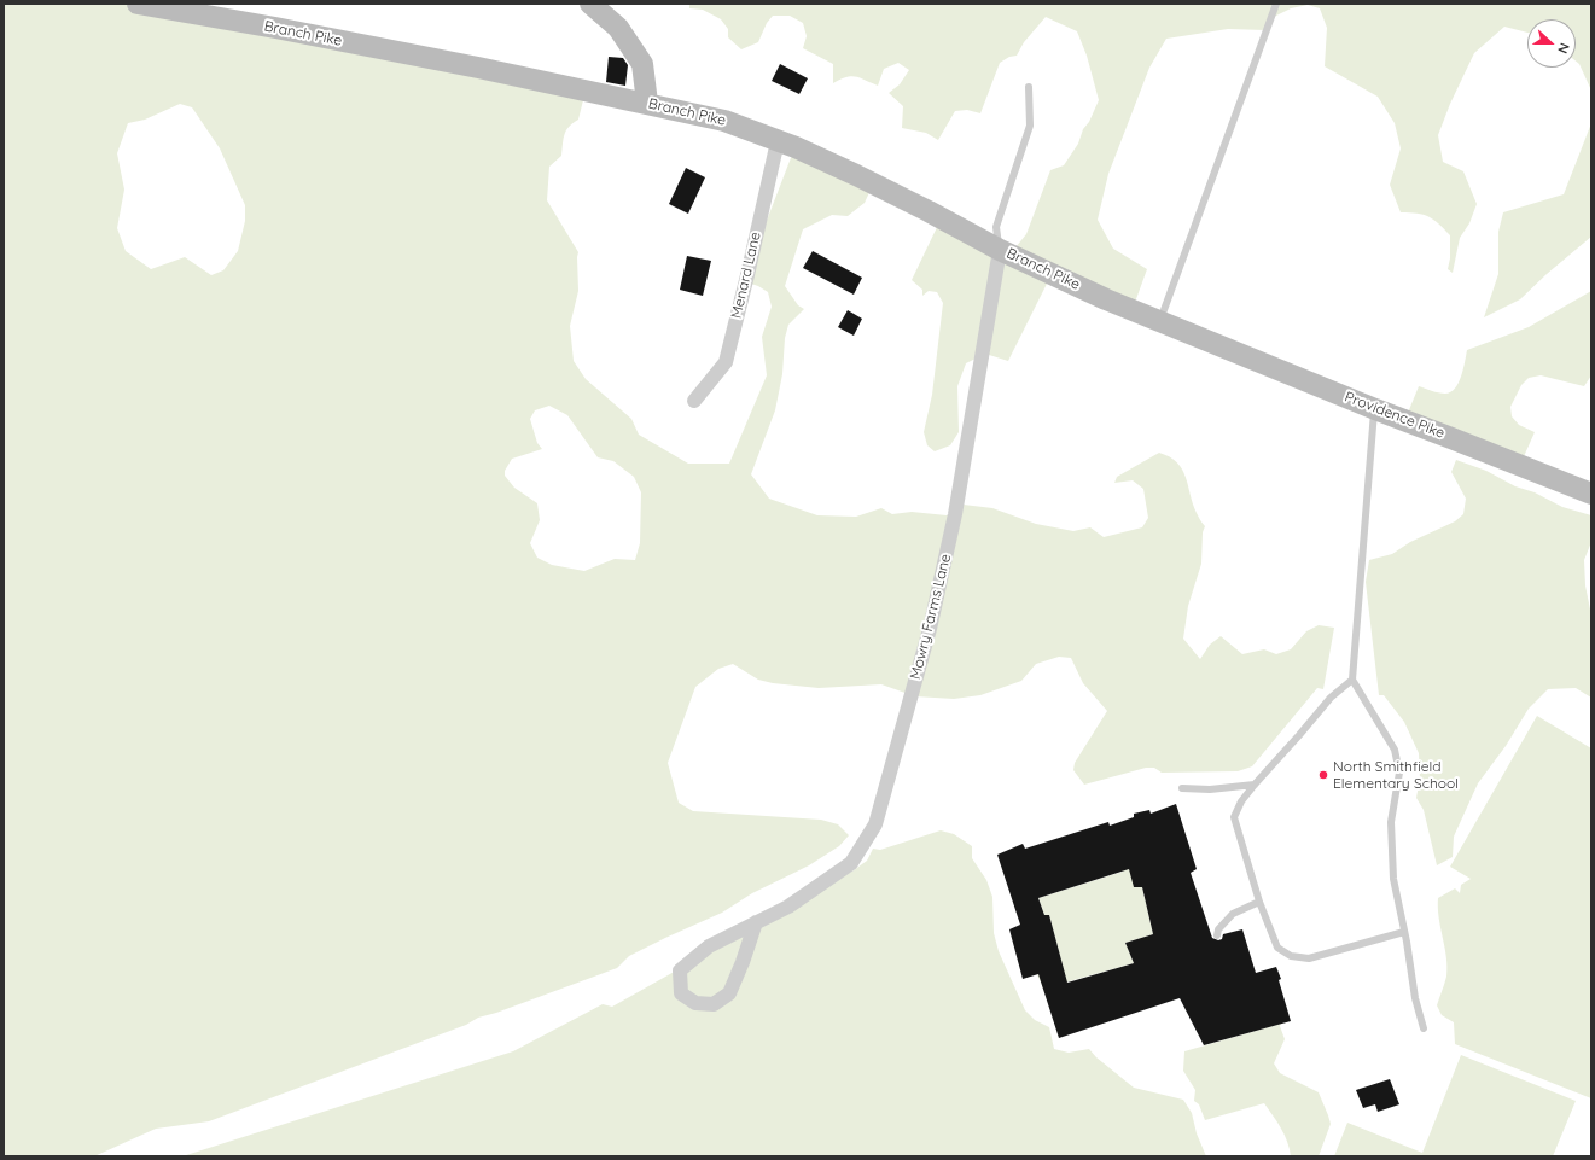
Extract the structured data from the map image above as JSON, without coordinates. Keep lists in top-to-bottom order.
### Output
{
  "streets": {
    "main road": ["Branch Pike", "Providence Pike"],
    "street": ["Menard Lane", "Mowry Farms Lane"]
  },
  "crossings": [
    ["Branch Pike", "Menard Lane"],
    ["Branch Pike", "Providence Pike"],
    ["Branch Pike", "Mowry Farms Lane"]
  ],
  "places": ["North Smithfield Elementary School"],
  "north": "right"
}
